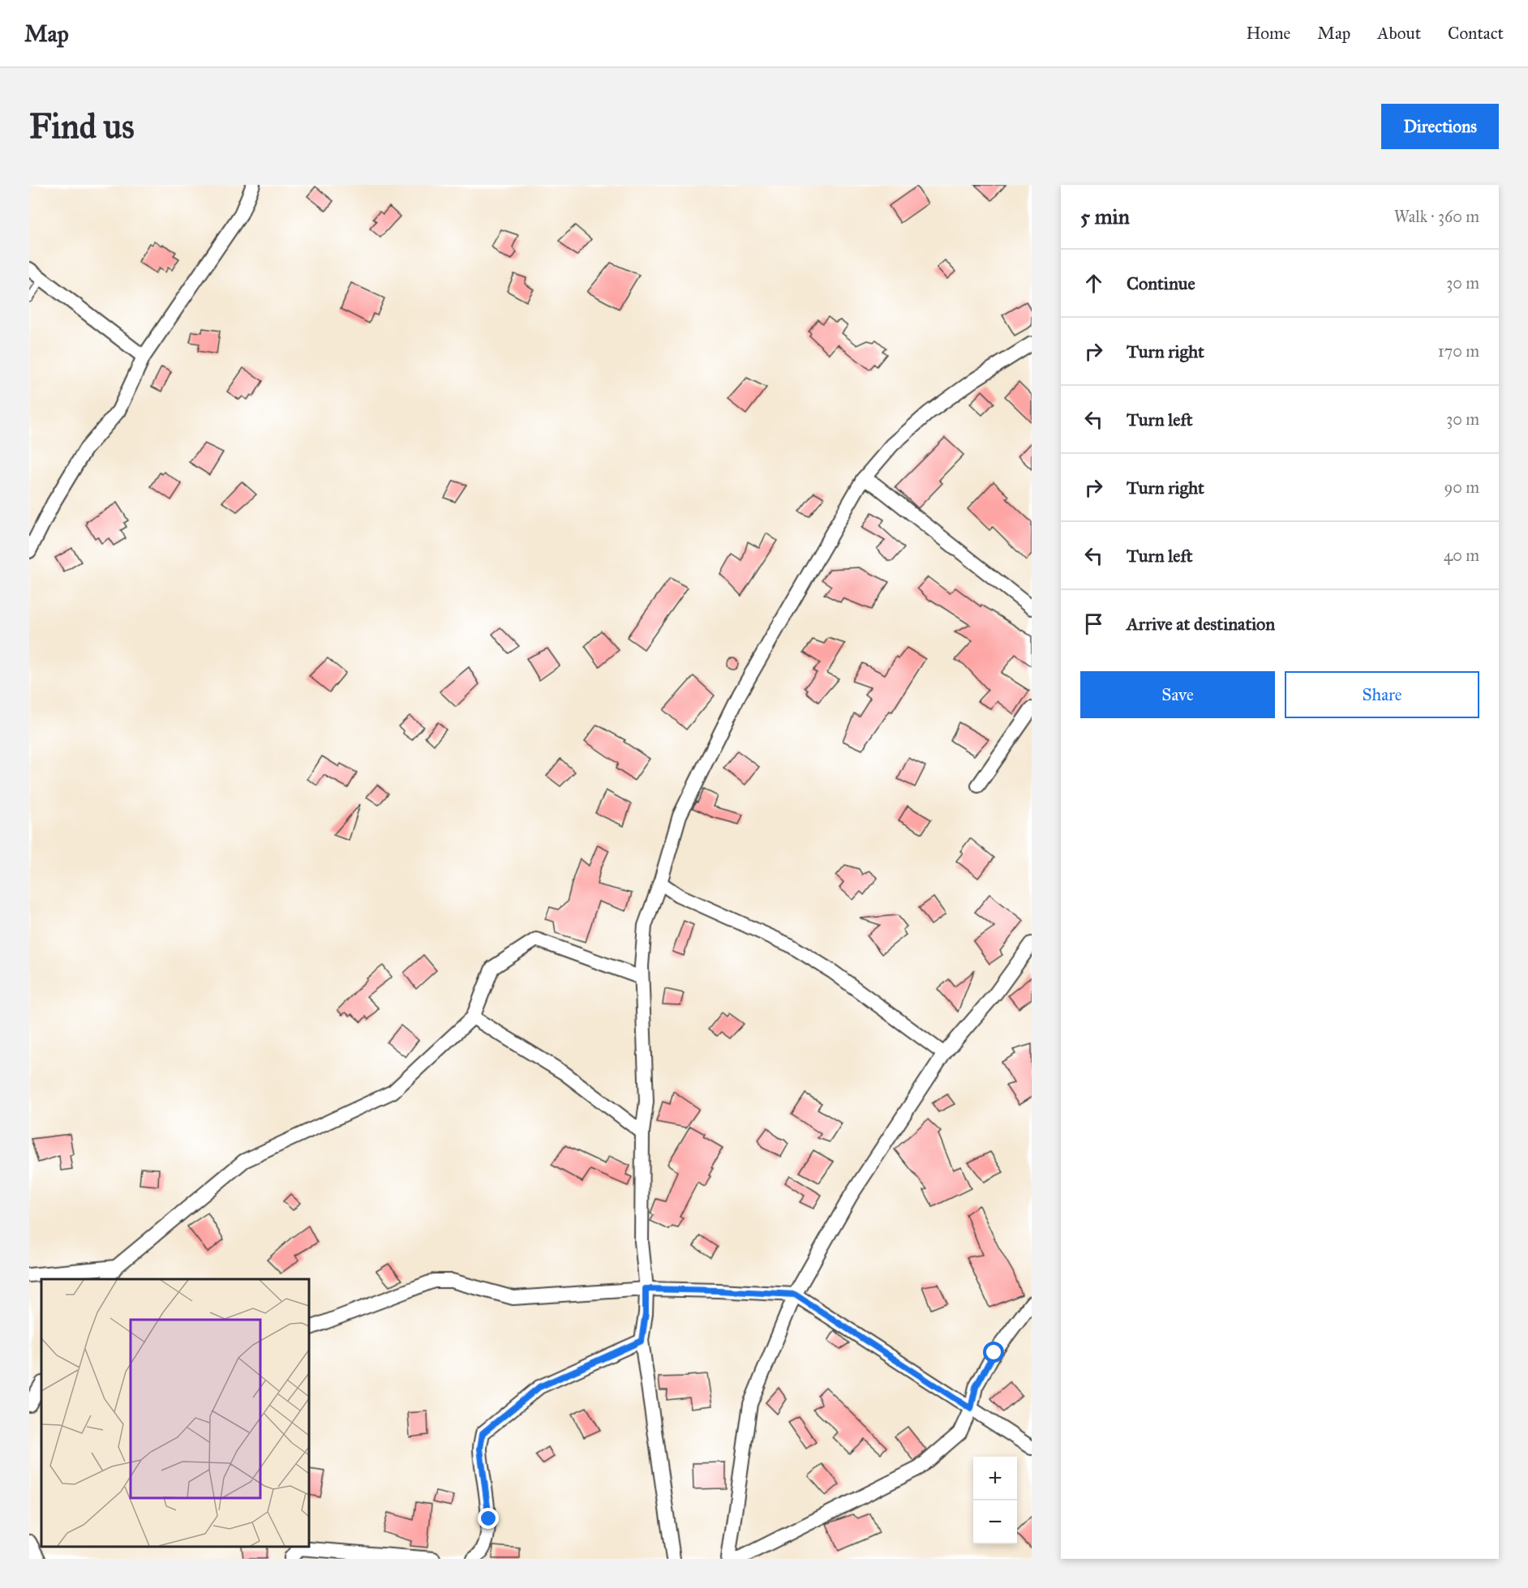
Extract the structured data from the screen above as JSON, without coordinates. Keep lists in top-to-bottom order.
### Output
{
  "page": {
    "header": "Map",
    "nav": [
      "Home",
      "Map",
      "About",
      "Contact"
    ],
    "buttons": [
      "Directions",
      ["Save", "Share"]
    ],
    "title": "Find us",
    "heading": ["5 min", "Walk · 360 m"],
    "list": [
      ["Continue", "30 m"],
      ["Turn right", "170 m"],
      ["Turn left", "30 m"],
      ["Turn right", "90 m"],
      ["Turn left", "40 m"],
      "Arrive at destination"
    ],
    "map_buttons": ["+", "−"]
  }
}
